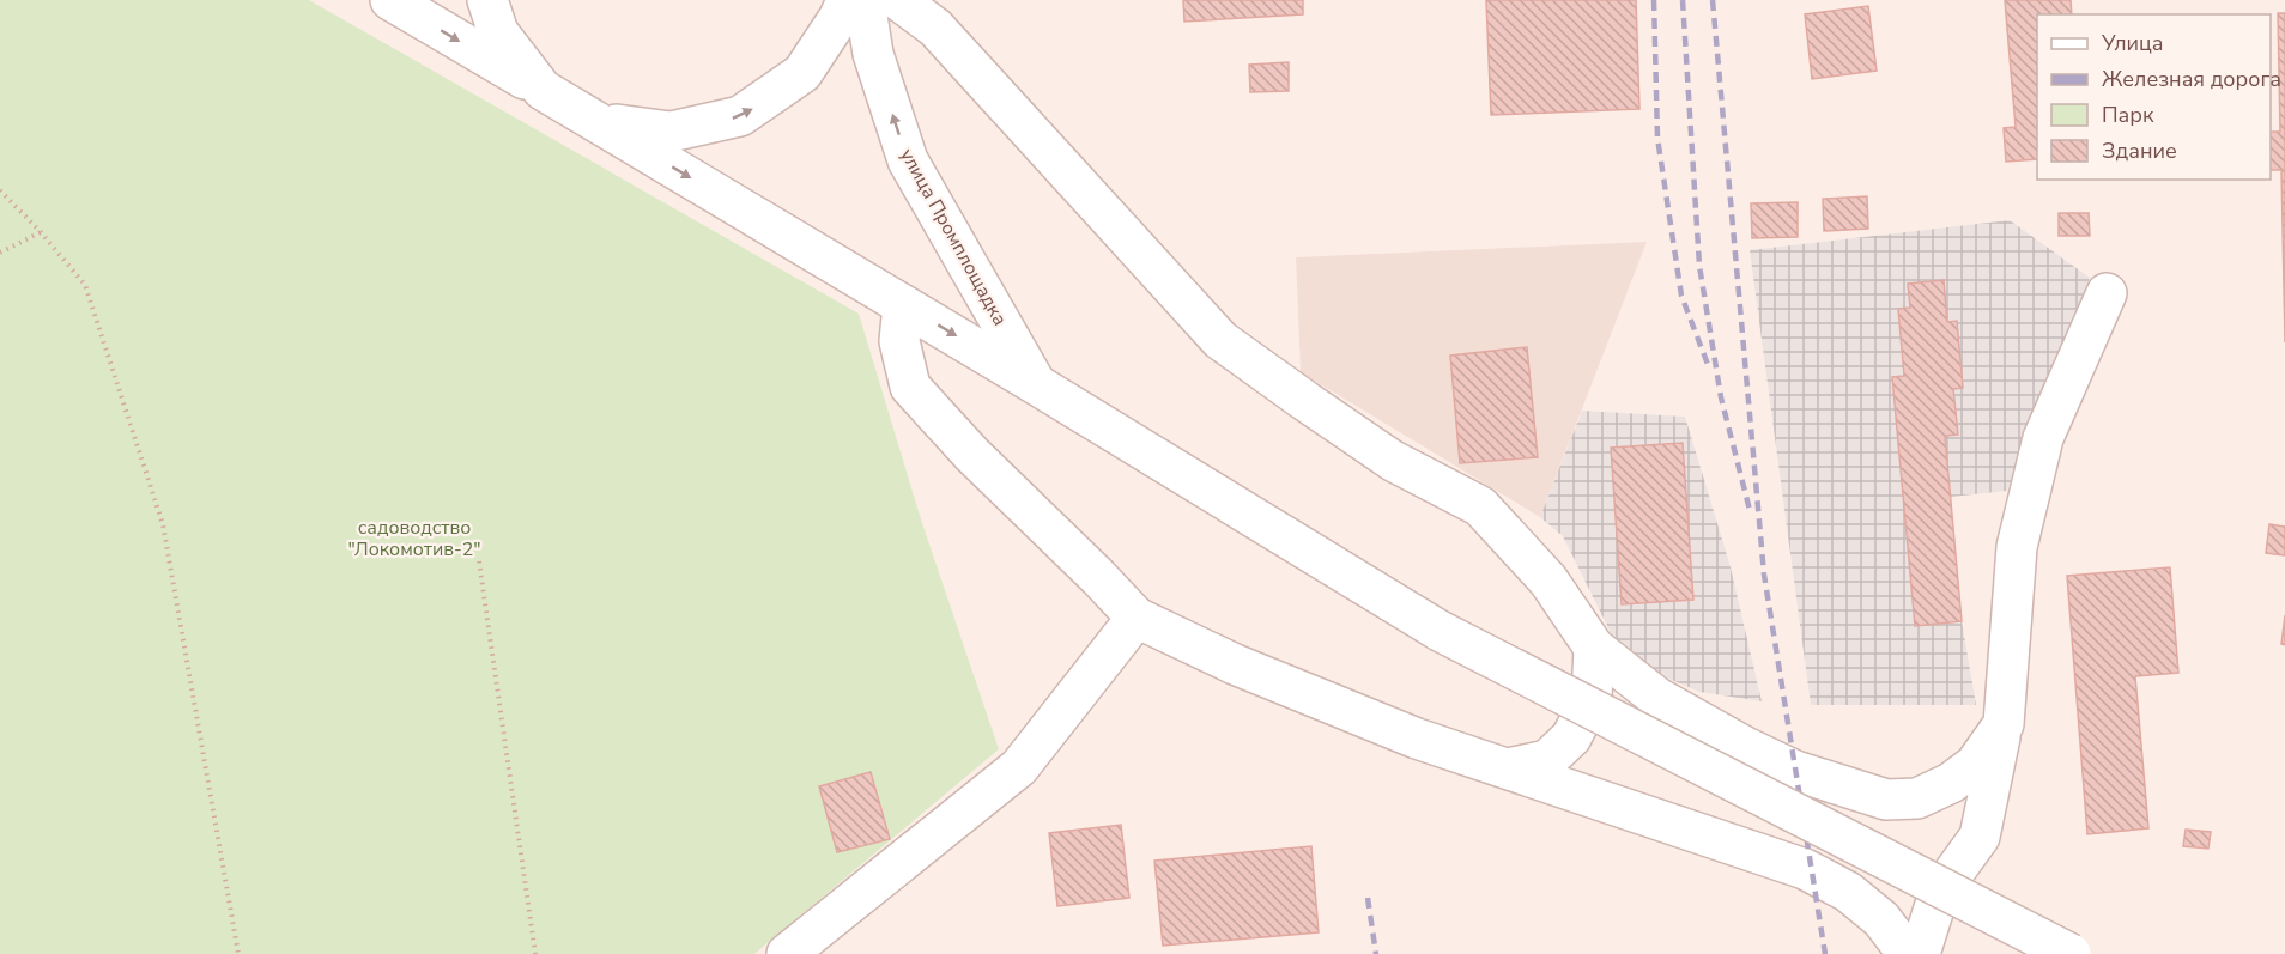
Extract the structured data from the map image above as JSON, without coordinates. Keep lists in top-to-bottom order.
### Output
{
  "streets": {
    "street": ["улица Промплощадка"]
  },
  "parks": ["садоводство \"Локомотив-2\""],
  "legend": [
    "Улица",
    "Железная дорога",
    "Парк",
    "Здание"
  ]
}
